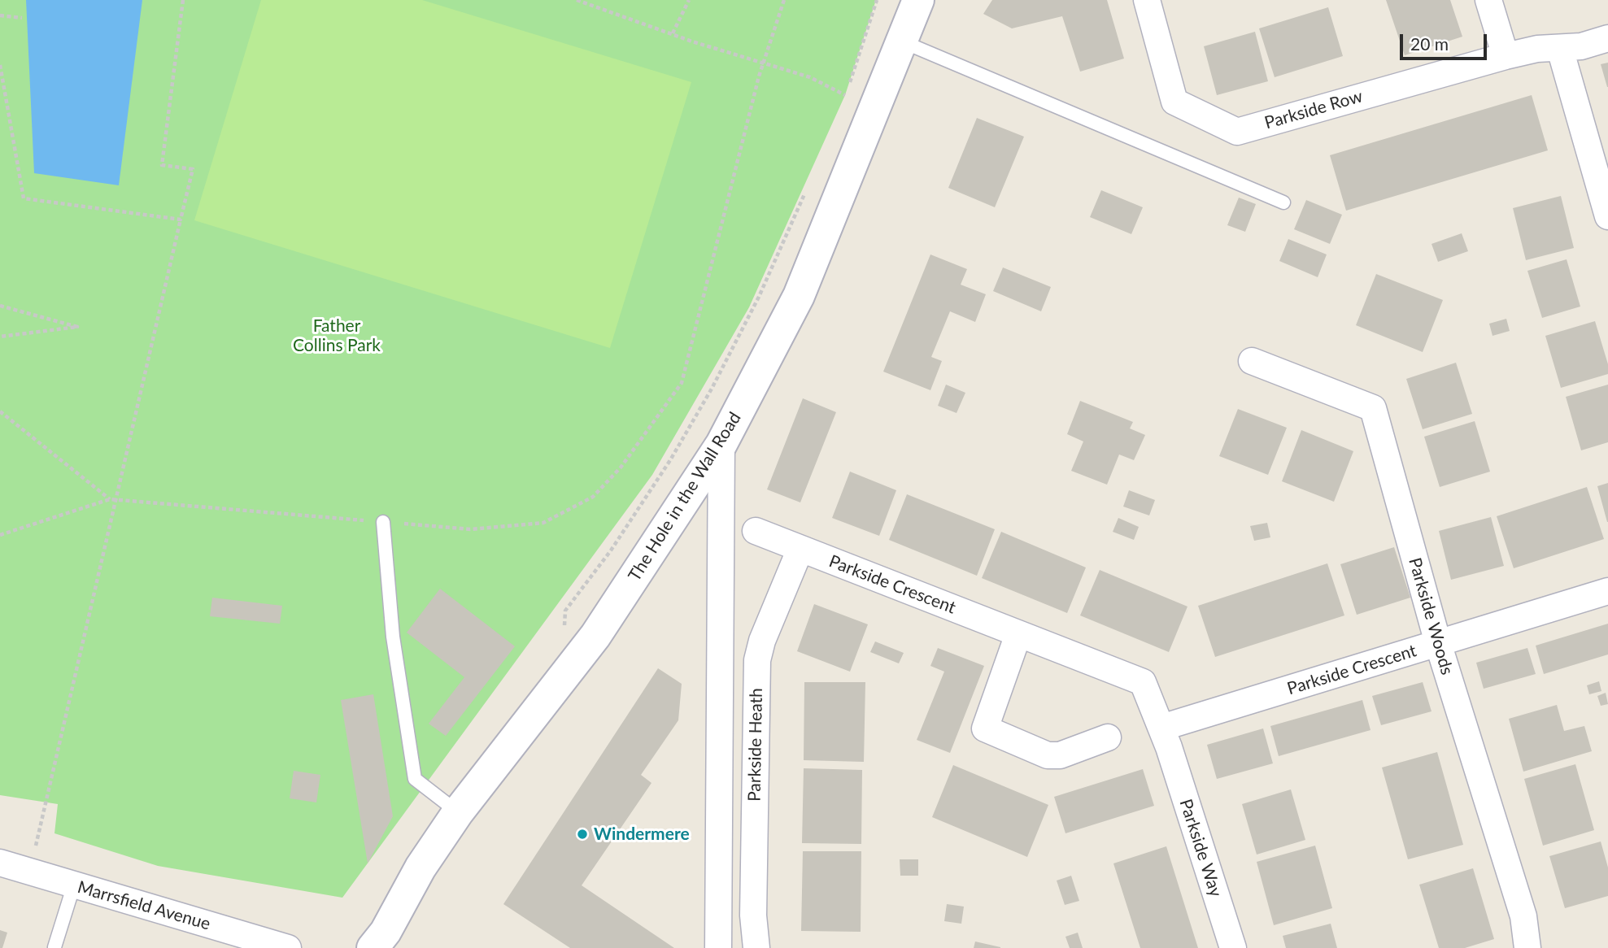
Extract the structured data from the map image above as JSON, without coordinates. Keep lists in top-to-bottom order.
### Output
{
  "streets": {
    "street": [
      "Parkside Row",
      "The Hole in the Wall Road",
      "Parkside Crescent",
      "Parkside Woods",
      "Parkside Heath",
      "Parkside Way",
      "Marrsfield Avenue"
    ]
  },
  "crossings": [
    ["Parkside Crescent", "Parkside Woods"],
    ["Parkside Crescent", "Parkside Heath"],
    ["Parkside Crescent", "Parkside Way"]
  ],
  "parks": ["Father Collins Park"],
  "places": ["Windermere"],
  "scale_bar": "20 m"
}
